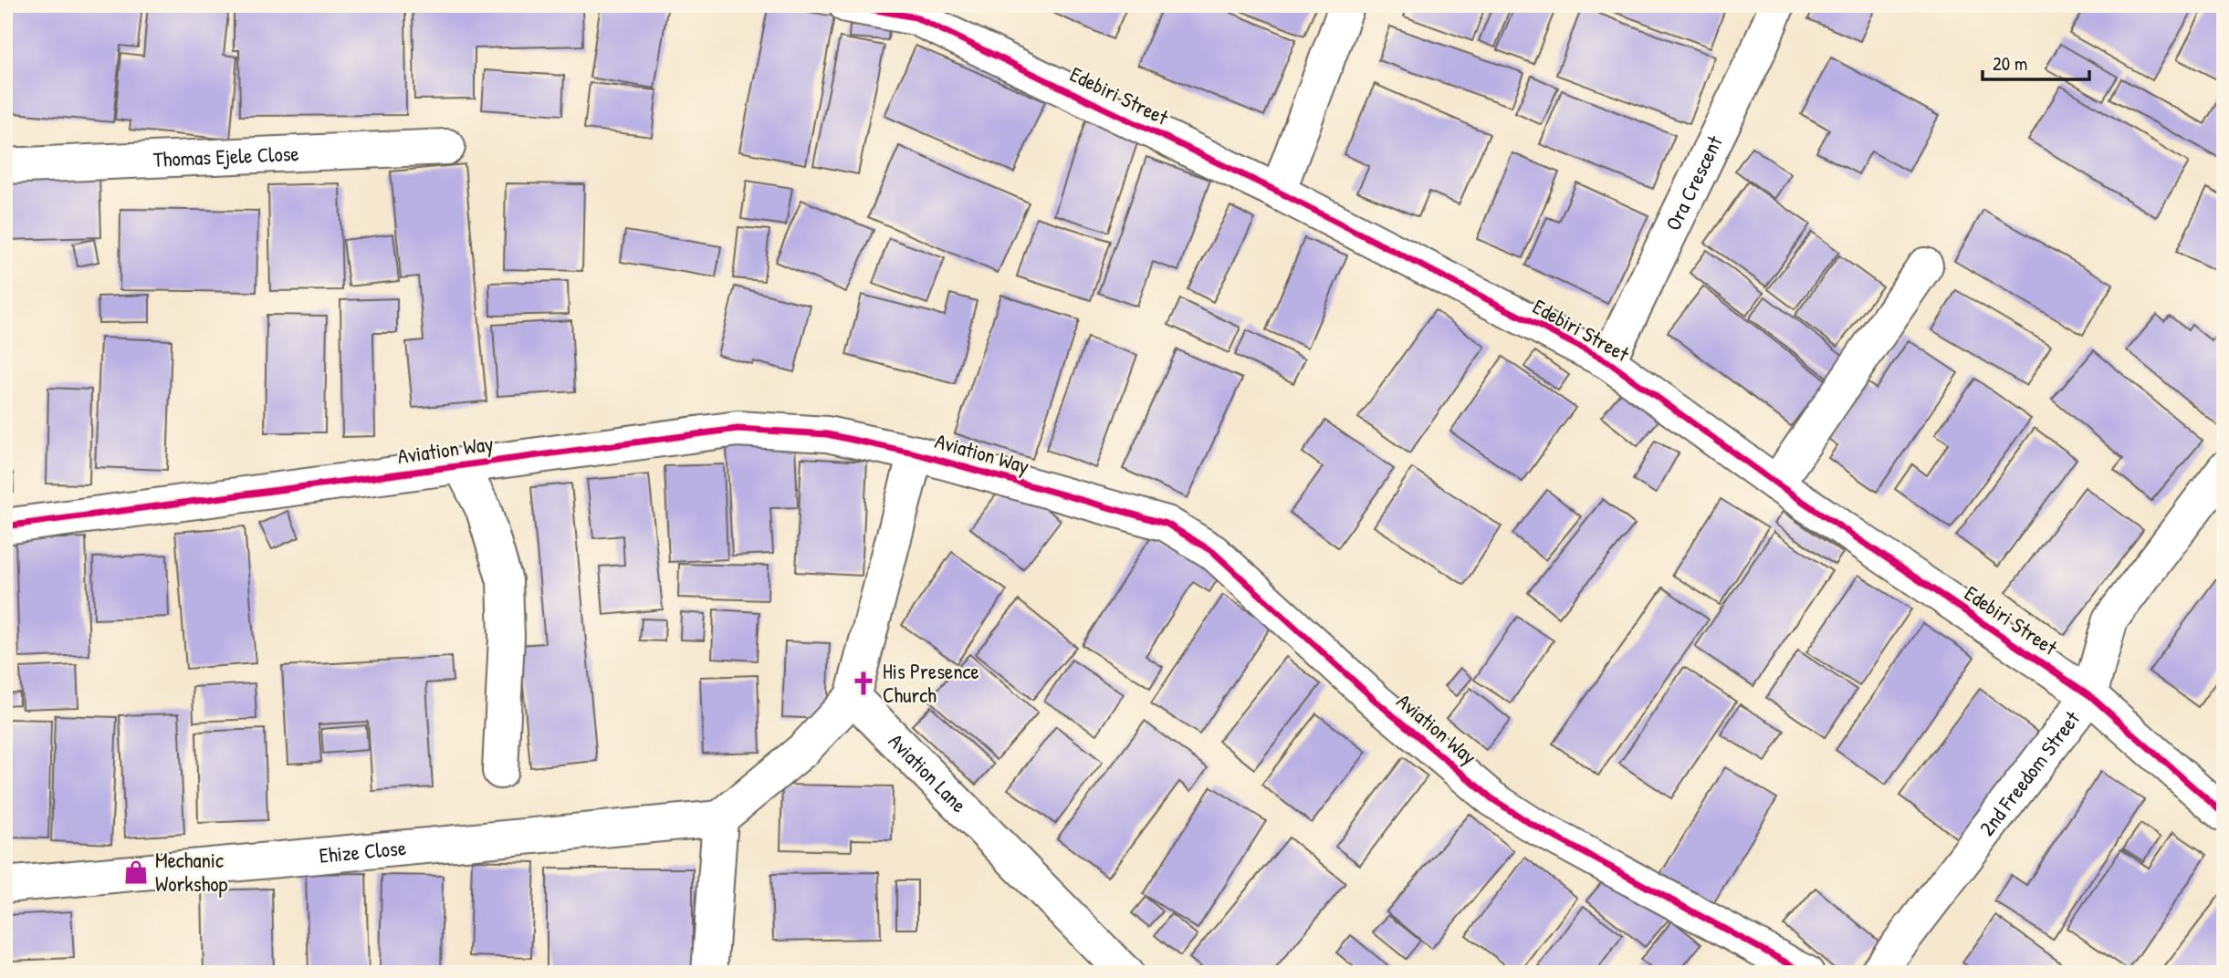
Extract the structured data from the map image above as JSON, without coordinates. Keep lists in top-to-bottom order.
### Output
{
  "streets": {
    "street": [
      "Edebiri Street",
      "Thomas Ejele Close",
      "Ora Crescent",
      "Aviation Way",
      "Aviation Lane",
      "2nd Freedom Street",
      "Ehize Close"
    ]
  },
  "crossings": [
    ["Edebiri Street", "Ora Crescent"],
    ["Edebiri Street", "2nd Freedom Street"]
  ],
  "places": {
    "church": ["His Presence Church"],
    "shop": ["Mechanic Workshop"]
  },
  "scale_bar": "20 m"
}
